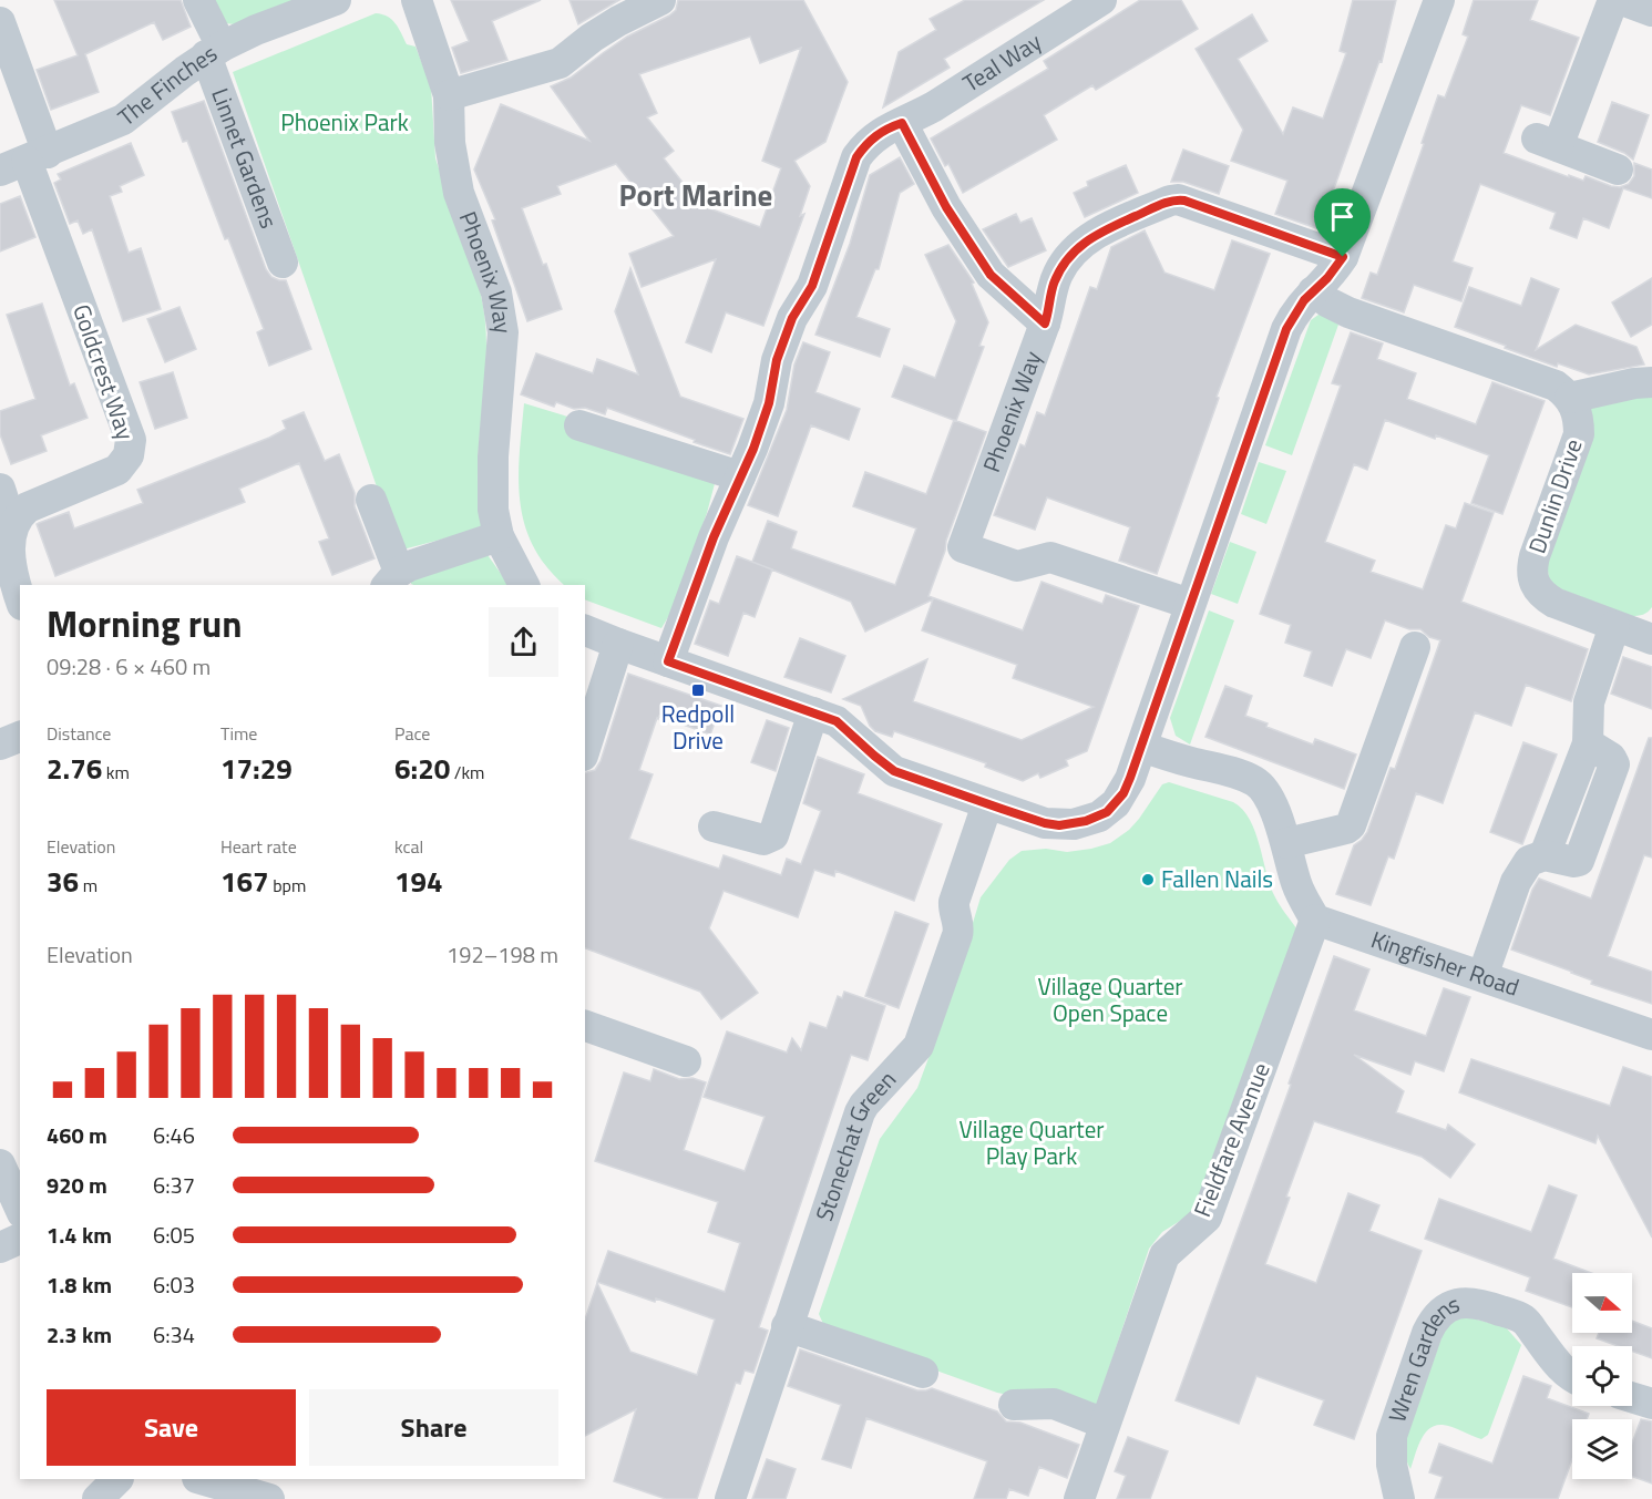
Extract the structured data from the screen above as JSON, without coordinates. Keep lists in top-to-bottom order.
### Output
{
  "streets": {
    "street": [
      "Teal Way",
      "The Finches",
      "Linnet Gardens",
      "Phoenix Way",
      "Goldcrest Way",
      "Dunlin Drive",
      "Kingfisher Road",
      "Fieldfare Avenue",
      "Stonechat Green",
      "Wren Gardens"
    ]
  },
  "crossings": [
    ["The Finches", "Linnet Gardens"],
    ["The Finches", "Goldcrest Way"],
    ["Kingfisher Road", "Fieldfare Avenue"]
  ],
  "districts": ["Port Marine"],
  "parks": ["Phoenix Park", "Village Quarter Open Space", "Village Quarter Play Park"],
  "places": {
    "transit": ["Redpoll Drive"],
    "other": ["Fallen Nails"]
  },
  "north": "right",
  "page": {
    "heading": ["Morning run", "09:28 · 6 × 460 m"],
    "stats": [
      ["Distance", "2.76 km"],
      ["Time", "17:29"],
      ["Pace", "6:20 /km"],
      ["Elevation", "36 m"],
      ["Heart rate", "167 bpm"],
      ["kcal", "194"]
    ],
    "chart": ["Elevation", "192–198 m"],
    "list": [
      {
        "name": "460 m",
        "note": "6:46"
      },
      {
        "name": "920 m",
        "note": "6:37"
      },
      {
        "name": "1.4 km",
        "note": "6:05"
      },
      {
        "name": "1.8 km",
        "note": "6:03"
      },
      {
        "name": "2.3 km",
        "note": "6:34"
      }
    ],
    "buttons": ["Save", "Share"]
  }
}
